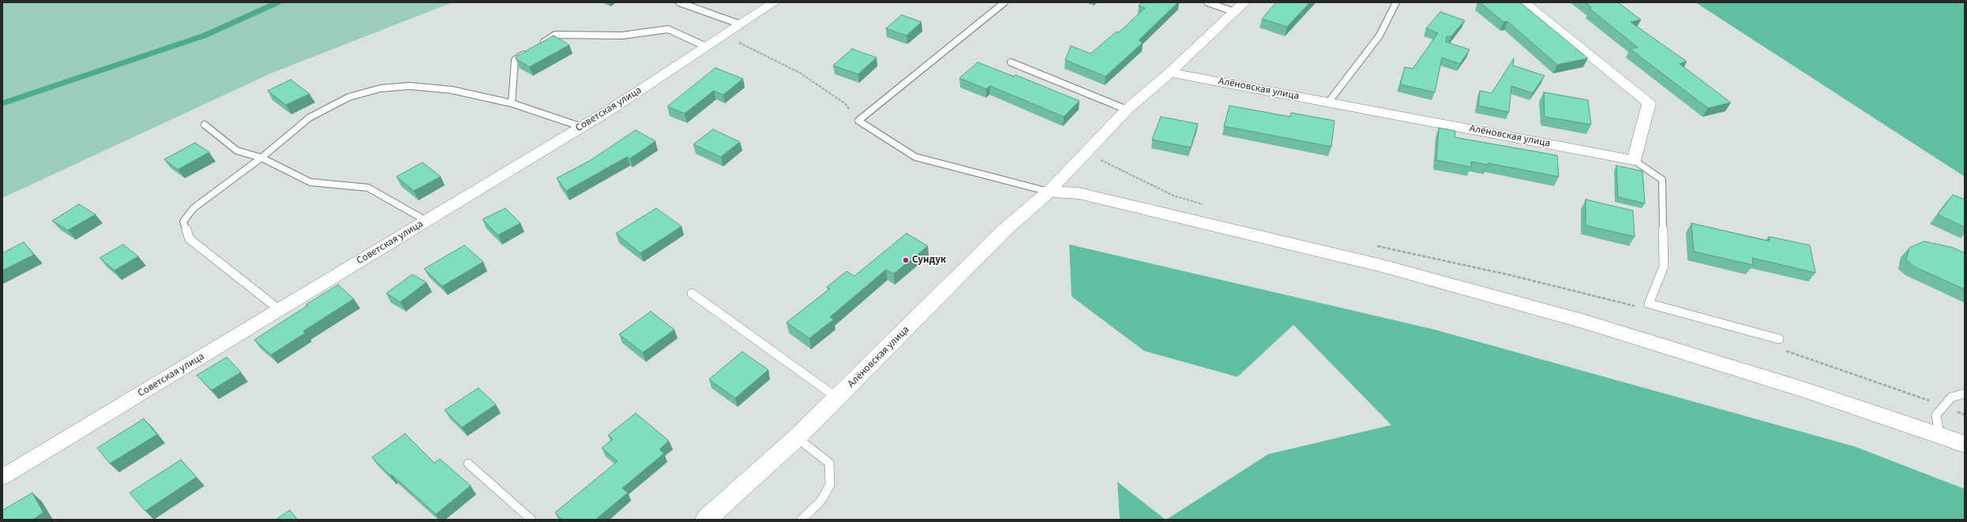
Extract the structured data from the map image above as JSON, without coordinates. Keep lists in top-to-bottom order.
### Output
{
  "streets": {
    "street": ["Алёновская улица", "Советская улица"]
  },
  "places": ["Сундук"]
}
